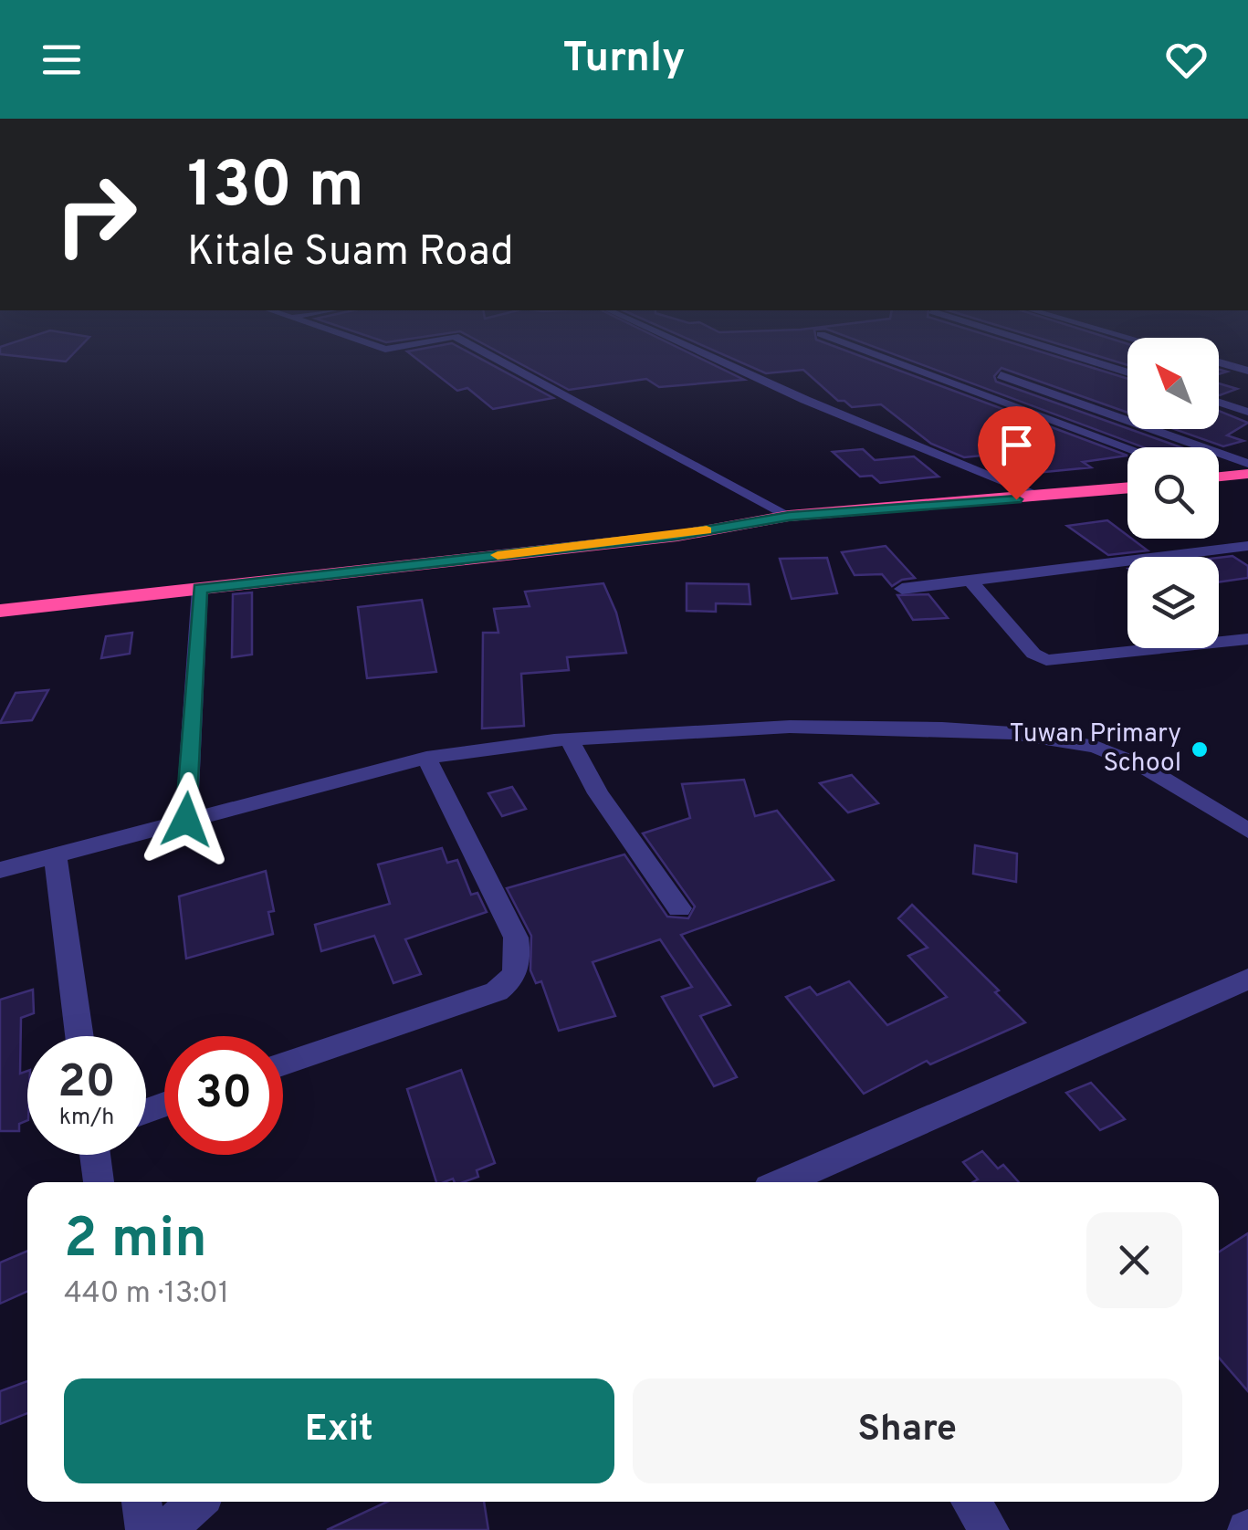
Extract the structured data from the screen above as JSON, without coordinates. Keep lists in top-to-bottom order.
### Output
{
  "places": ["Tuwan Primary School"],
  "north": "top left",
  "page": {
    "header": "Turnly",
    "turn": ["130 m", "Kitale Suam Road"],
    "speed": "20 km/h",
    "limit": "30",
    "heading": ["2 min", "440 m · 13:01"],
    "buttons": ["Exit", "Share"]
  }
}
